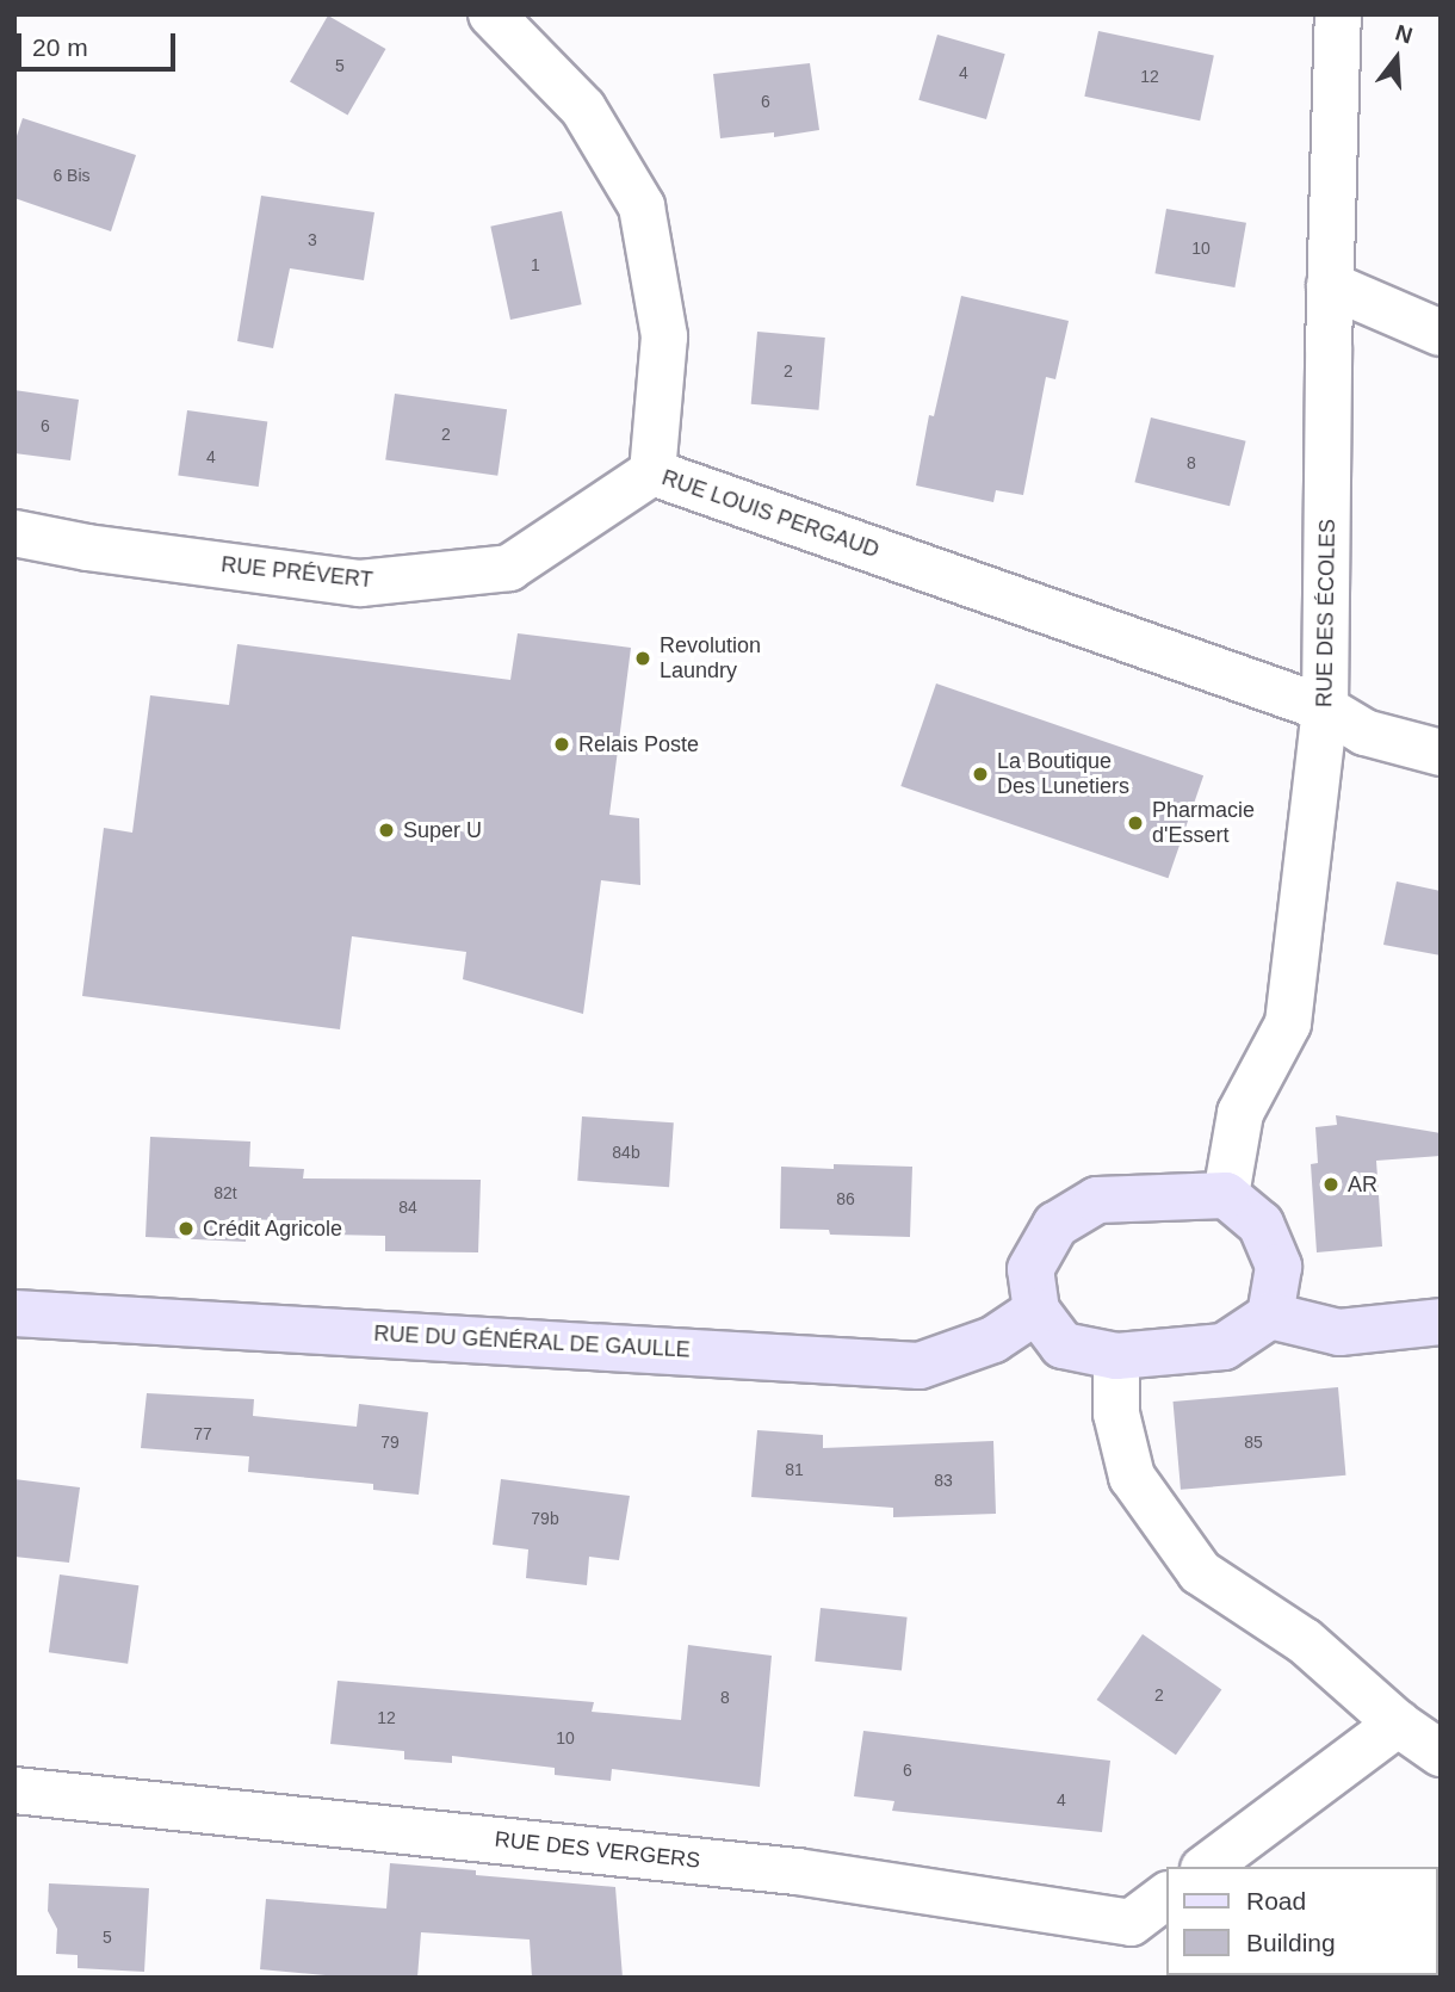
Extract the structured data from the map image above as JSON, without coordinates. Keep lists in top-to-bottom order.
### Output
{
  "streets": {
    "main road": ["RUE DU GÉNÉRAL DE GAULLE"],
    "street": [
      "RUE LOUIS PERGAUD",
      "RUE PRÉVERT",
      "RUE DES ÉCOLES",
      "RUE DES VERGERS"
    ]
  },
  "crossings": [
    ["RUE LOUIS PERGAUD", "RUE PRÉVERT"],
    ["RUE LOUIS PERGAUD", "RUE DES ÉCOLES"],
    ["RUE DES ÉCOLES", "RUE DU GÉNÉRAL DE GAULLE"]
  ],
  "places": [
    "Revolution Laundry",
    "Relais Poste",
    "La Boutique Des Lunetiers",
    "Pharmacie d'Essert",
    "Super U",
    "AR",
    "Crédit Agricole"
  ],
  "house_numbers": [
    "5",
    "4",
    "12",
    "6",
    "6 Bis",
    "3",
    "10",
    "1",
    "2",
    "6",
    "2",
    "4",
    "8",
    "84b",
    "82t",
    "86",
    "84",
    "77",
    "79",
    "85",
    "81",
    "83",
    "79b",
    "2",
    "8",
    "12",
    "10",
    "6",
    "4",
    "5"
  ],
  "legend": ["Road", "Building"],
  "scale_bar": "20 m",
  "north": "top"
}
